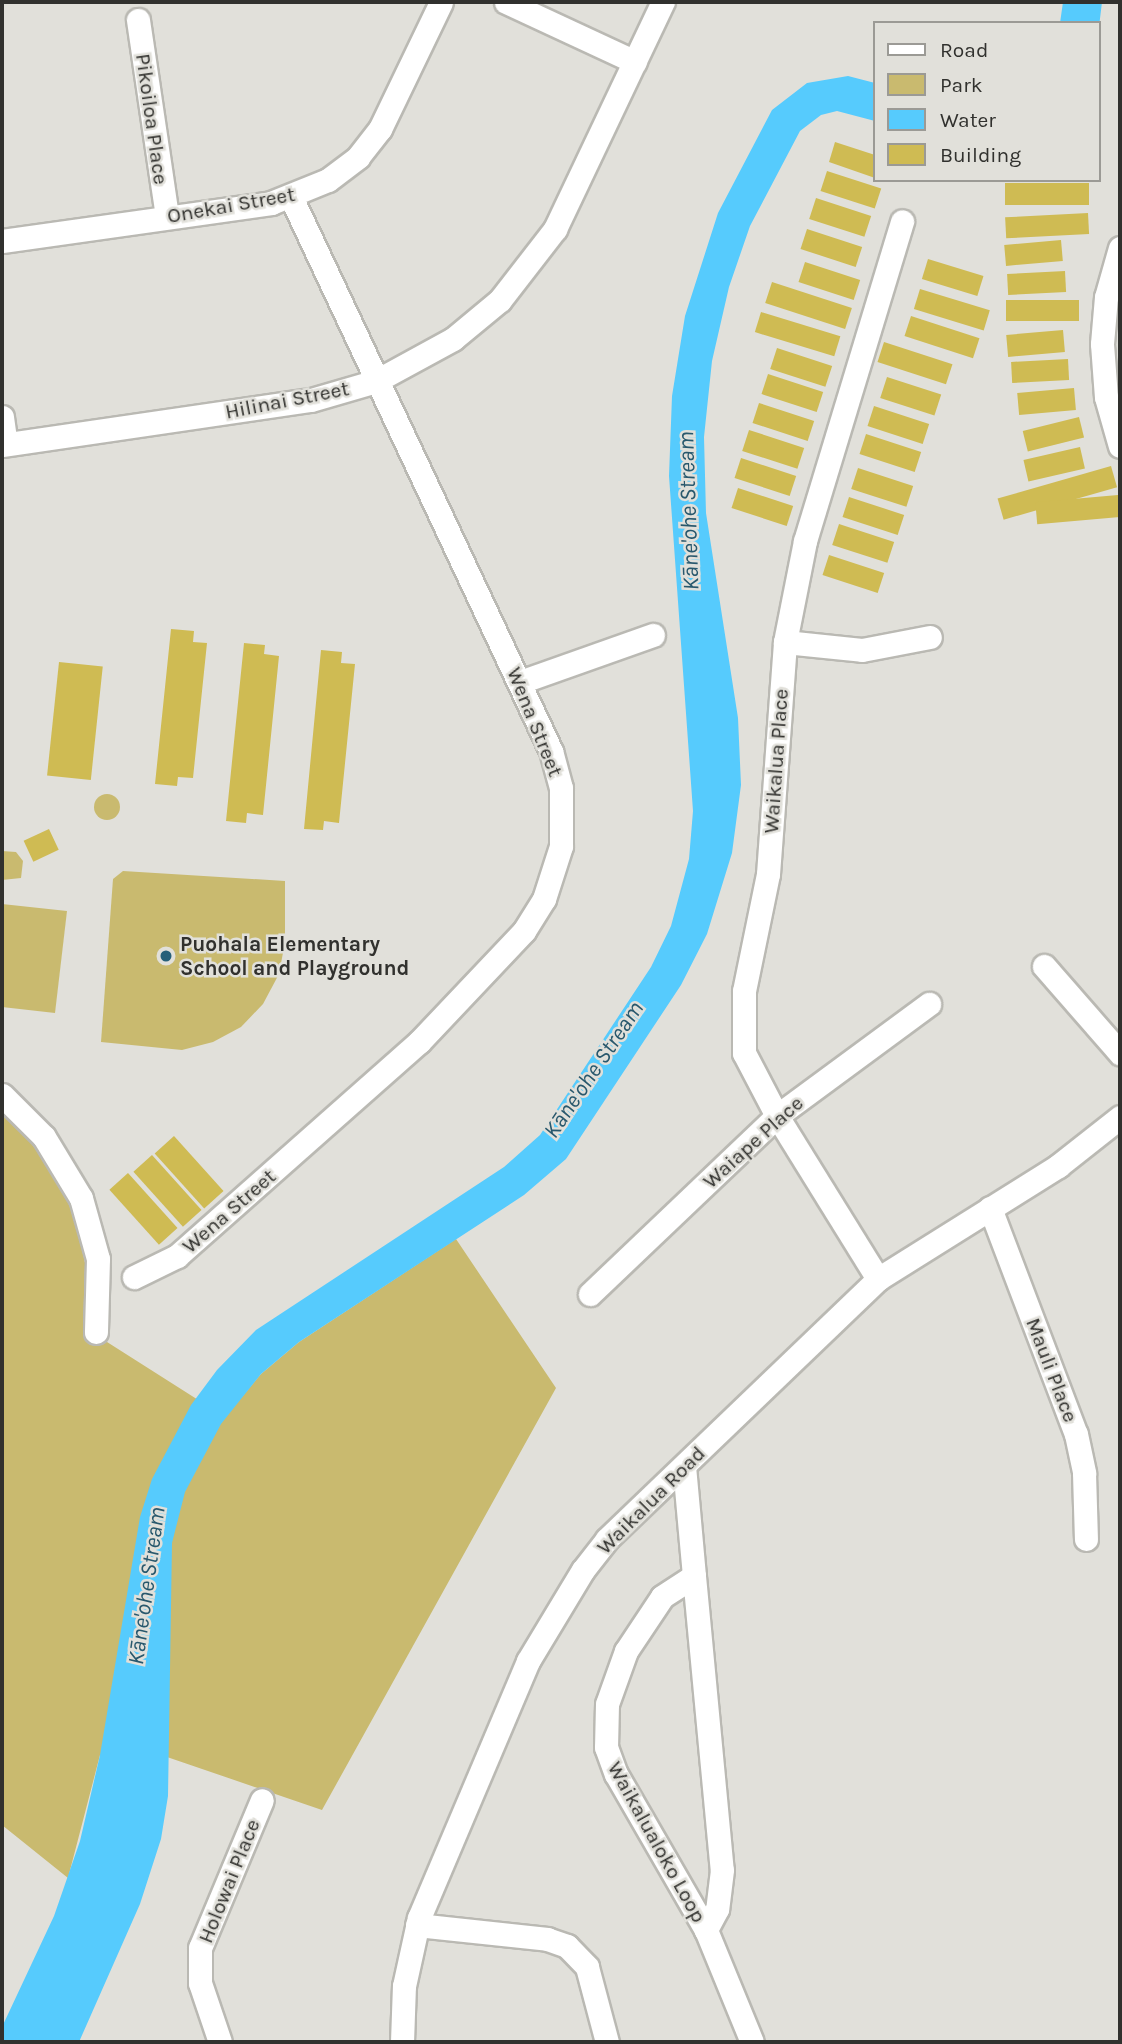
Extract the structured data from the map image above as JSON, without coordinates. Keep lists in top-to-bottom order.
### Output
{
  "streets": {
    "street": [
      "Pikoiloa Place",
      "Onekai Street",
      "Hilinai Street",
      "Wena Street",
      "Waikalua Place",
      "Waiape Place",
      "Mauli Place",
      "Waikalua Road",
      "Waikalualoko Loop",
      "Holowai Place"
    ]
  },
  "crossings": [
    ["Pikoiloa Place", "Onekai Street"],
    ["Onekai Street", "Wena Street"],
    ["Hilinai Street", "Wena Street"],
    ["Waikalua Place", "Waiape Place"],
    ["Waikalua Place", "Waikalua Road"],
    ["Mauli Place", "Waikalua Road"],
    ["Waikalua Road", "Waikalualoko Loop"]
  ],
  "water": ["Kāne'ohe Stream"],
  "places": ["Puohala Elementary School and Playground"],
  "legend": [
    "Road",
    "Park",
    "Water",
    "Building"
  ]
}
